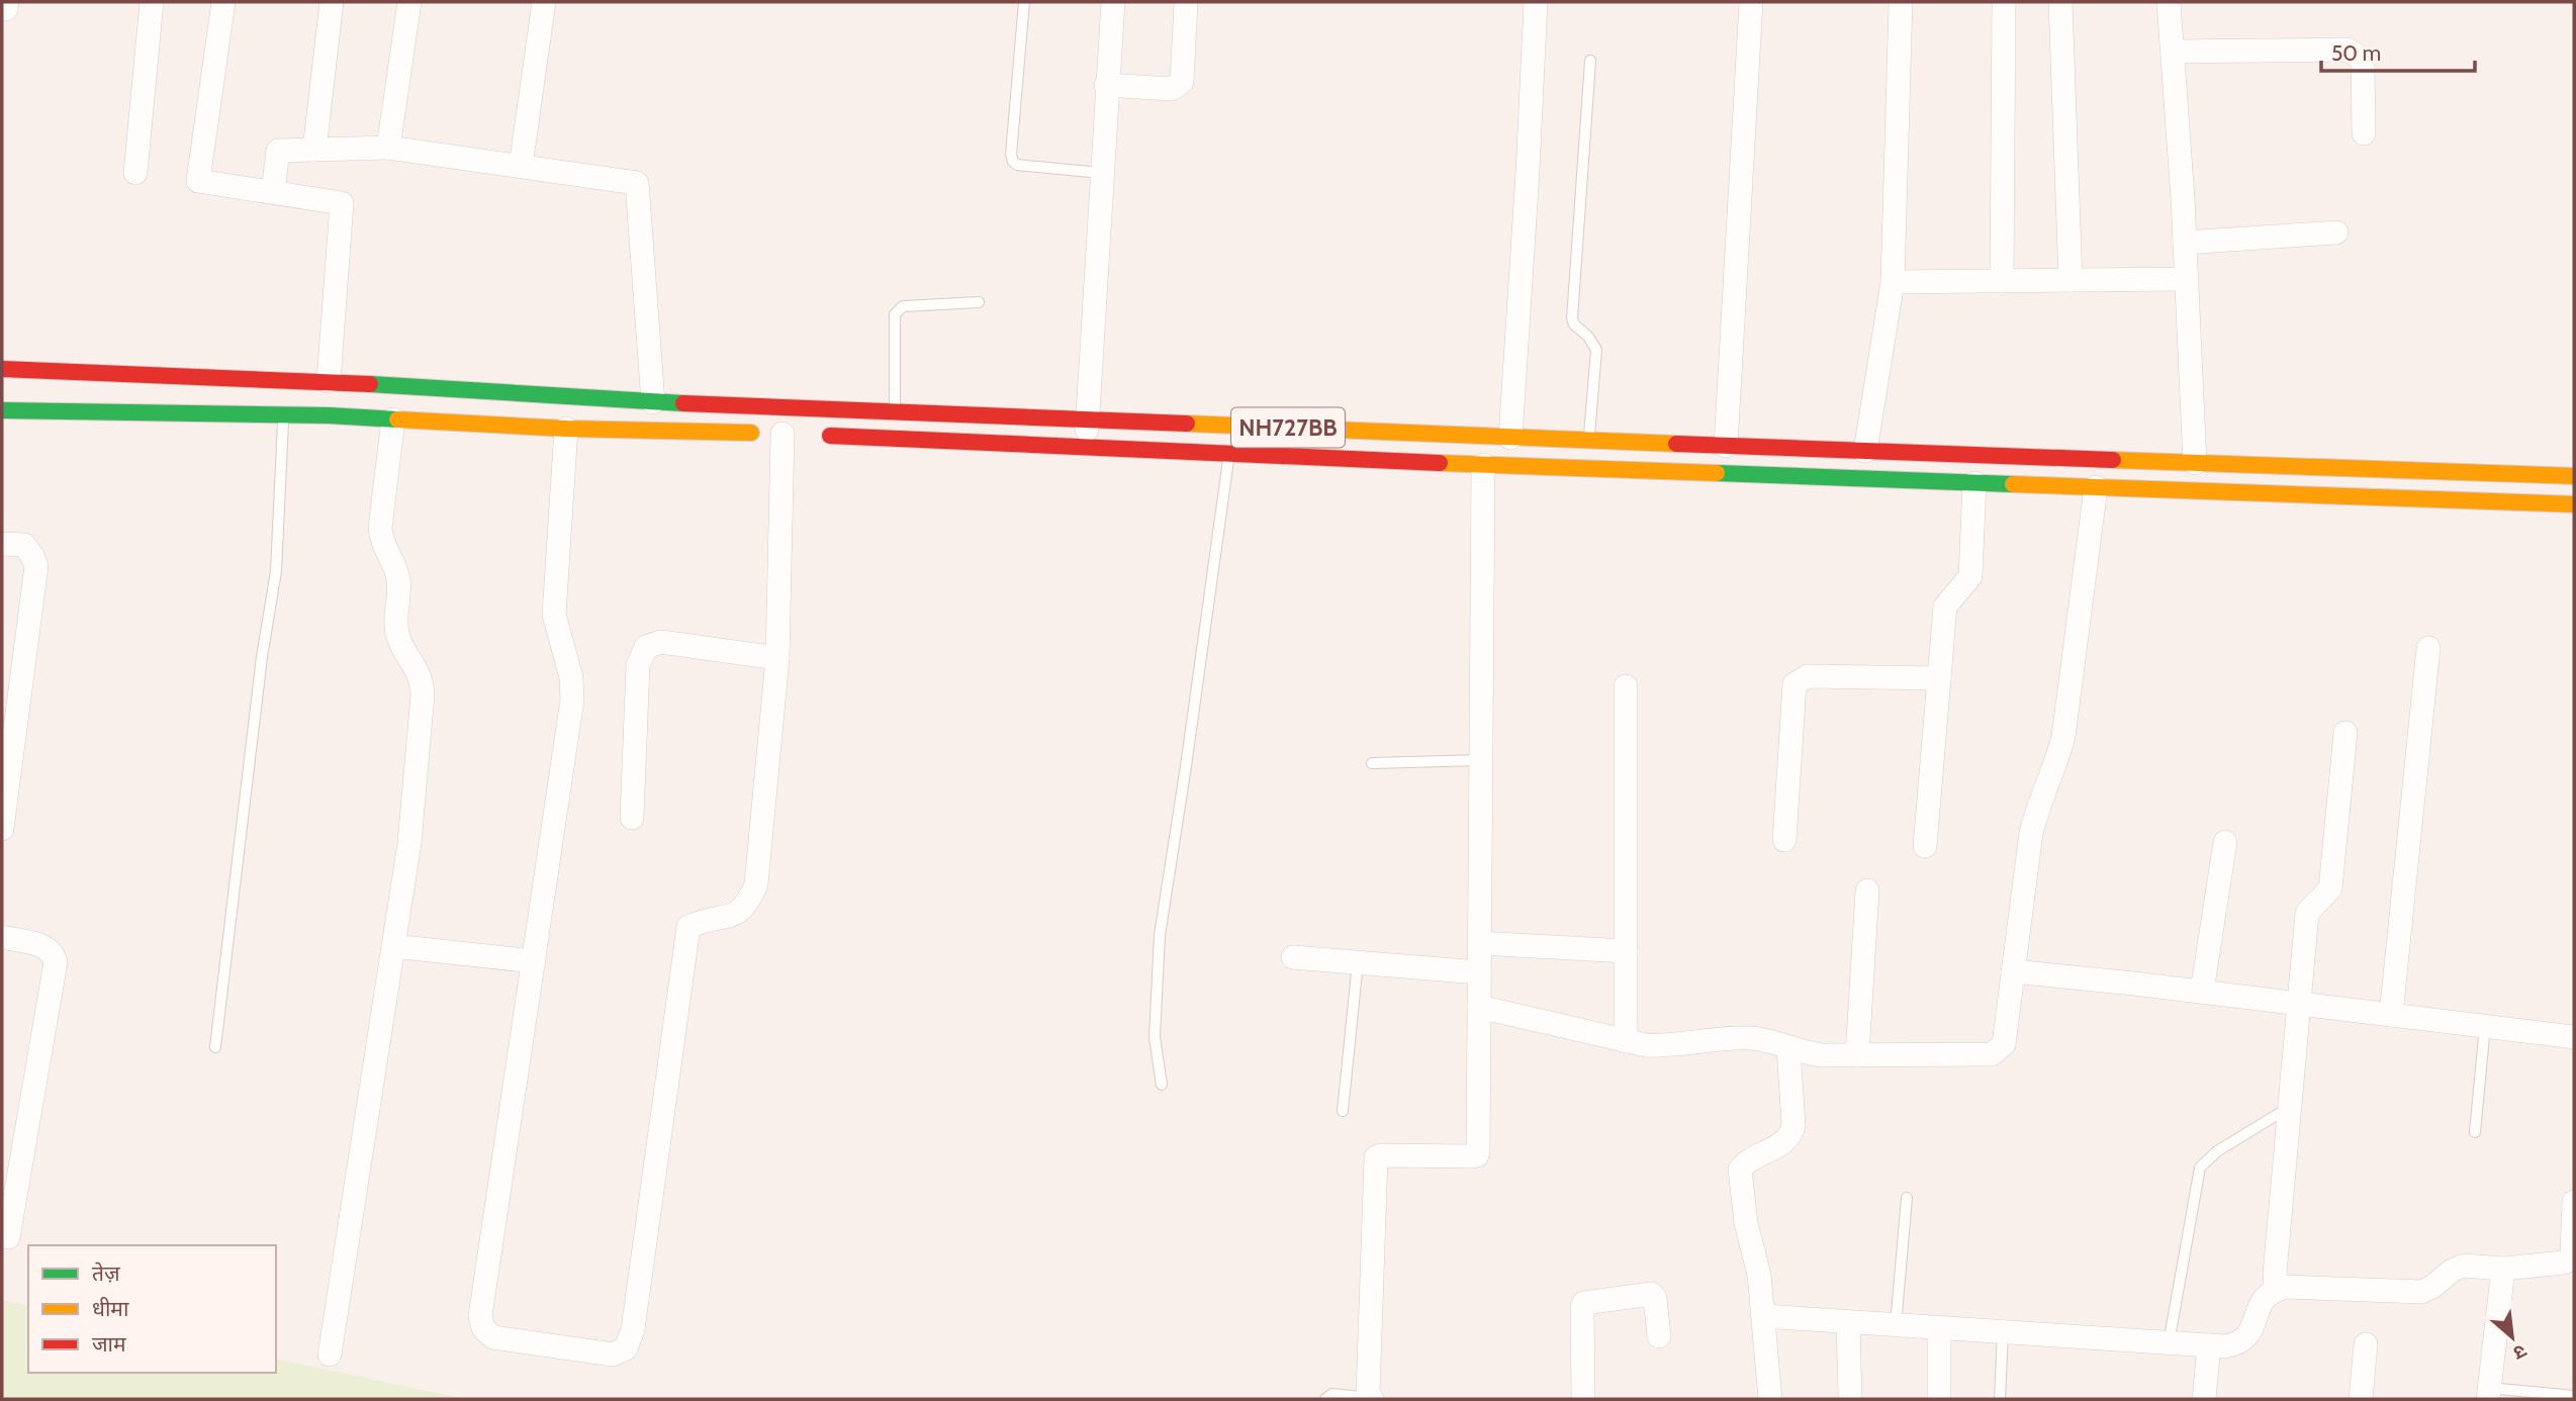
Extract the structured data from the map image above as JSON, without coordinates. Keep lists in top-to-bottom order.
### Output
{
  "streets": {
    "highway": ["NH727BB"]
  },
  "legend": ["तेज़", "धीमा", "जाम"],
  "scale_bar": "50 m",
  "north": "bottom right"
}
